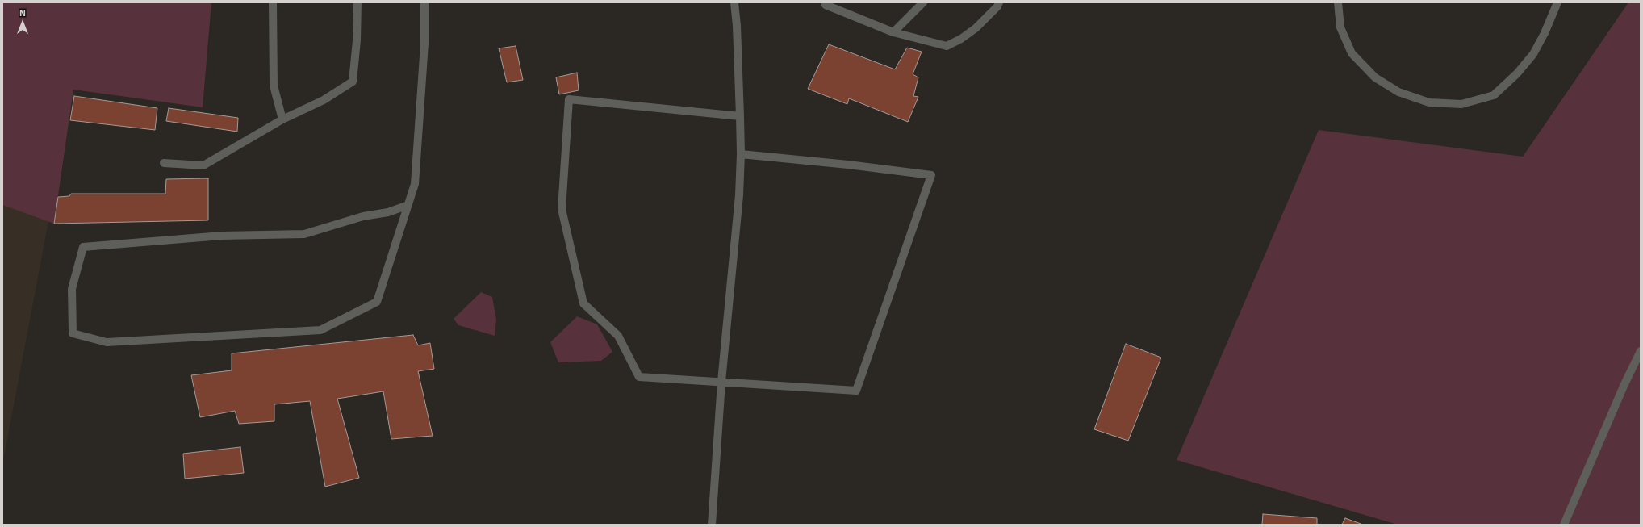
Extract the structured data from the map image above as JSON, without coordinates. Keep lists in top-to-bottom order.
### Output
{
  "north": "top"
}
